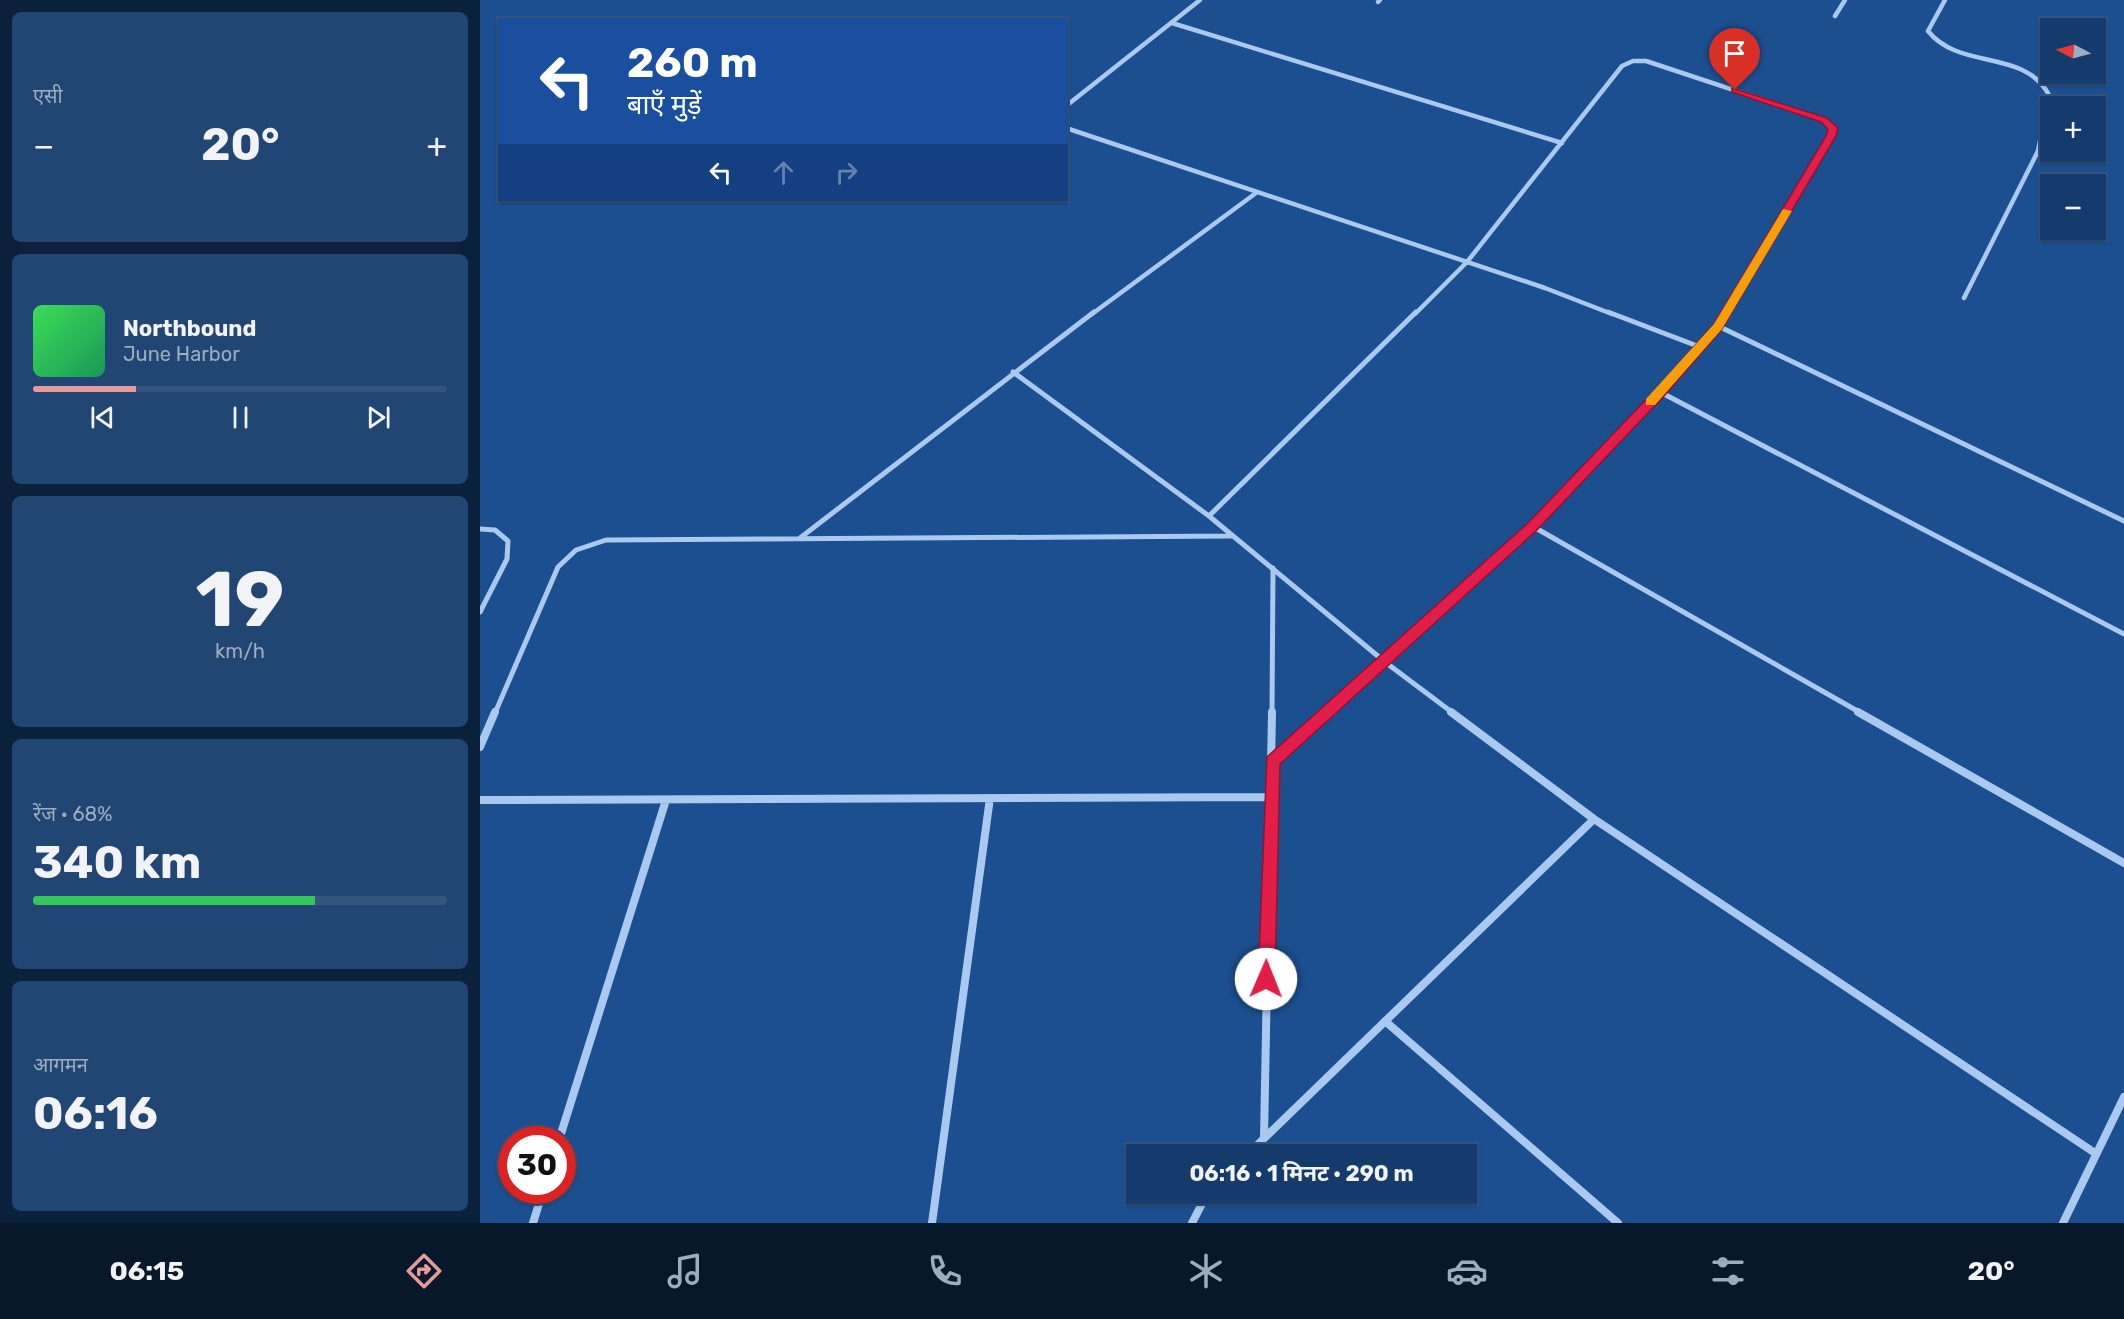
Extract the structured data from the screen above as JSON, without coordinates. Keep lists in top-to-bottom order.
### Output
{
  "north": "left",
  "page": {
    "tile": [
      "एसी",
      ["19", "km/h"],
      ["रेंज · 68%", "340 km"],
      ["आगमन", "06:16"]
    ],
    "map_buttons": ["+", "−"],
    "turn": ["260 m", "बाएँ मुड़ें"],
    "heat": ["−", "20°", "+"],
    "song": ["Northbound", "June Harbor"],
    "limit": "30",
    "trip": "06:16 · 1 मिनट · 290 m",
    "tabs": ["06:15", "20°"]
  }
}
